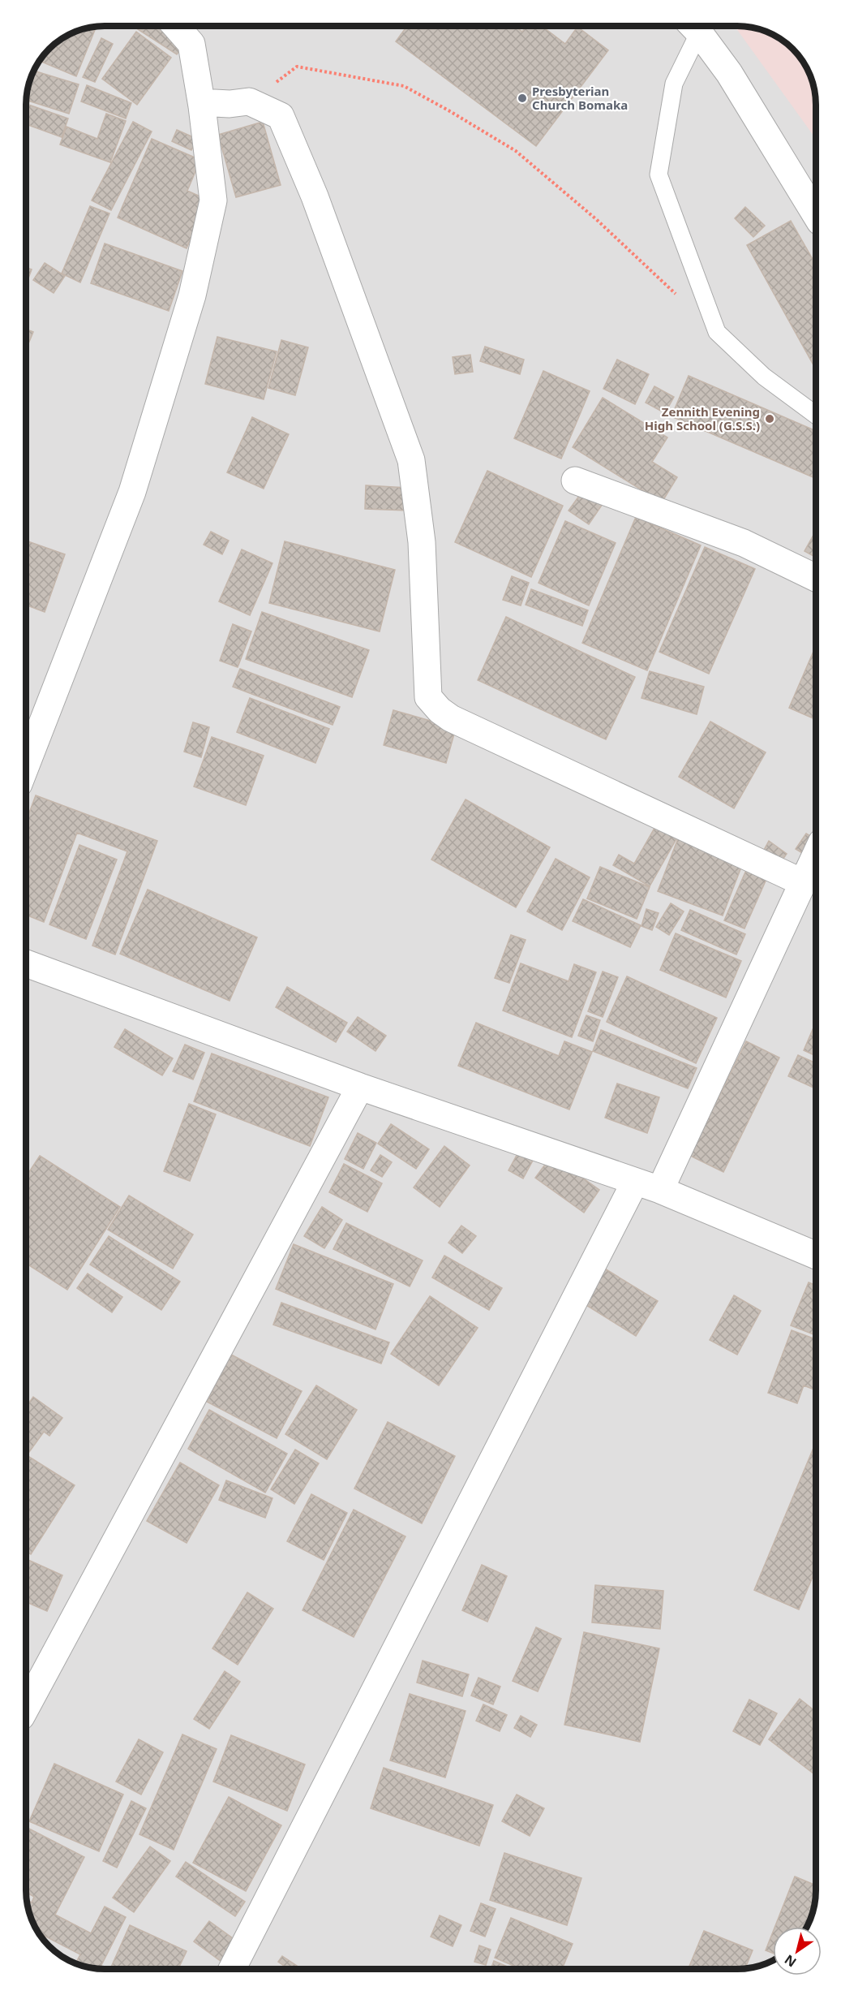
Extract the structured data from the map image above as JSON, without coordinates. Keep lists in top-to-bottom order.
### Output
{
  "places": ["Presbyterian Church Bomaka", "Zennith Evening High School (G.S.S.)"],
  "north": "bottom left"
}
